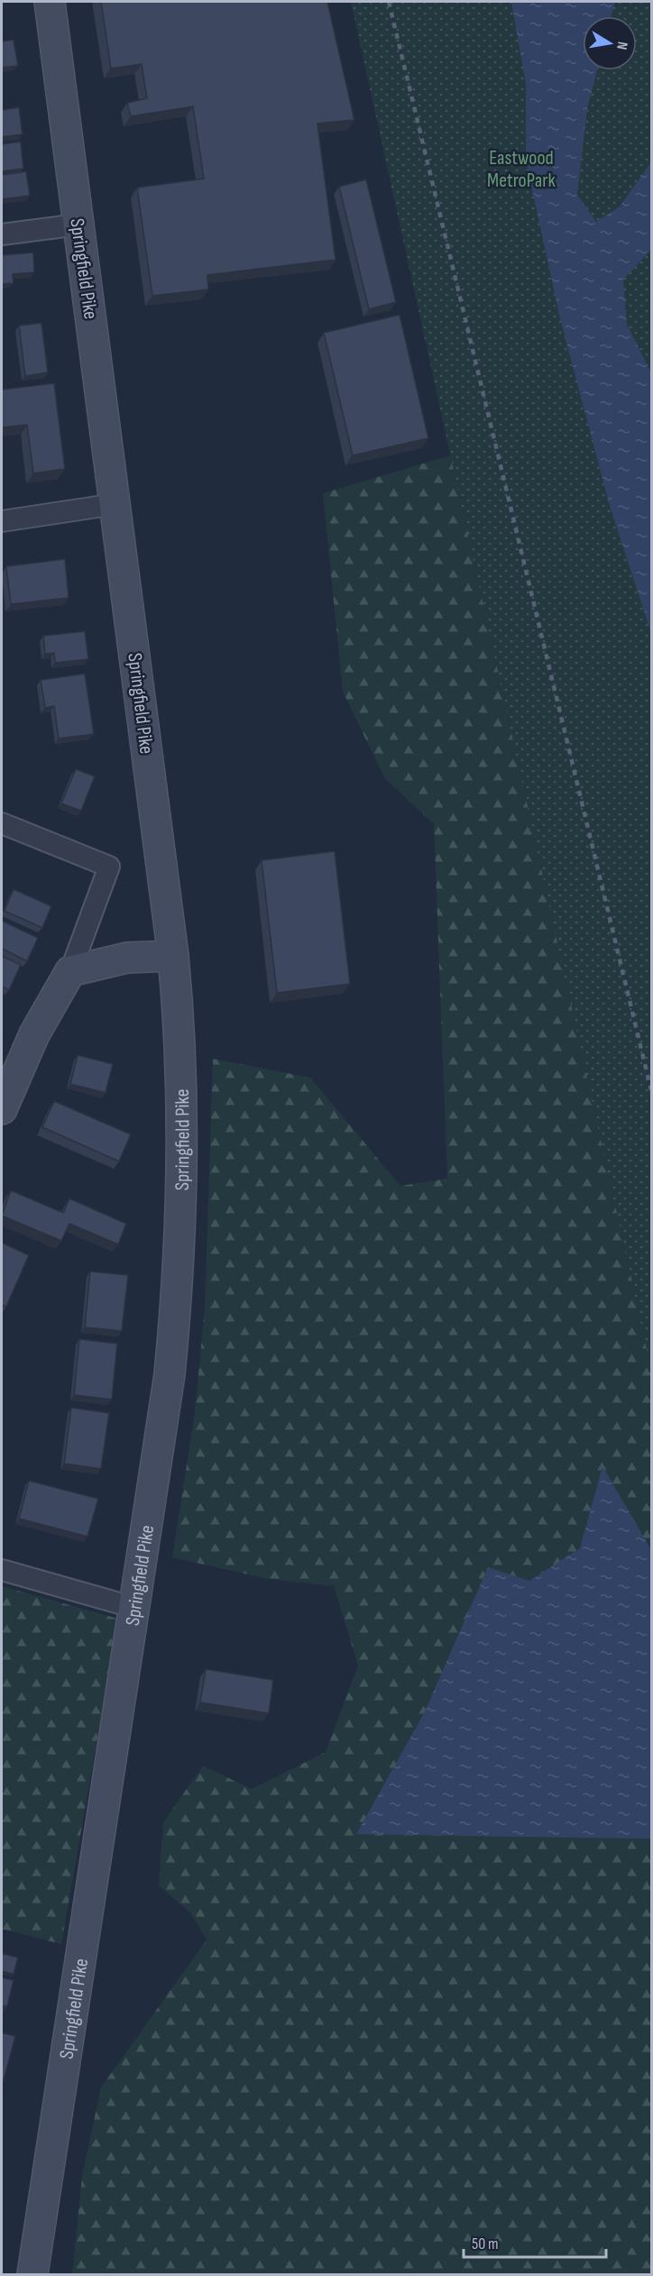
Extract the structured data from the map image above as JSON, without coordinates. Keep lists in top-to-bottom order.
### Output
{
  "streets": {
    "main road": ["Springfield Pike"]
  },
  "parks": ["Eastwood MetroPark"],
  "scale_bar": "50 m",
  "north": "right"
}
